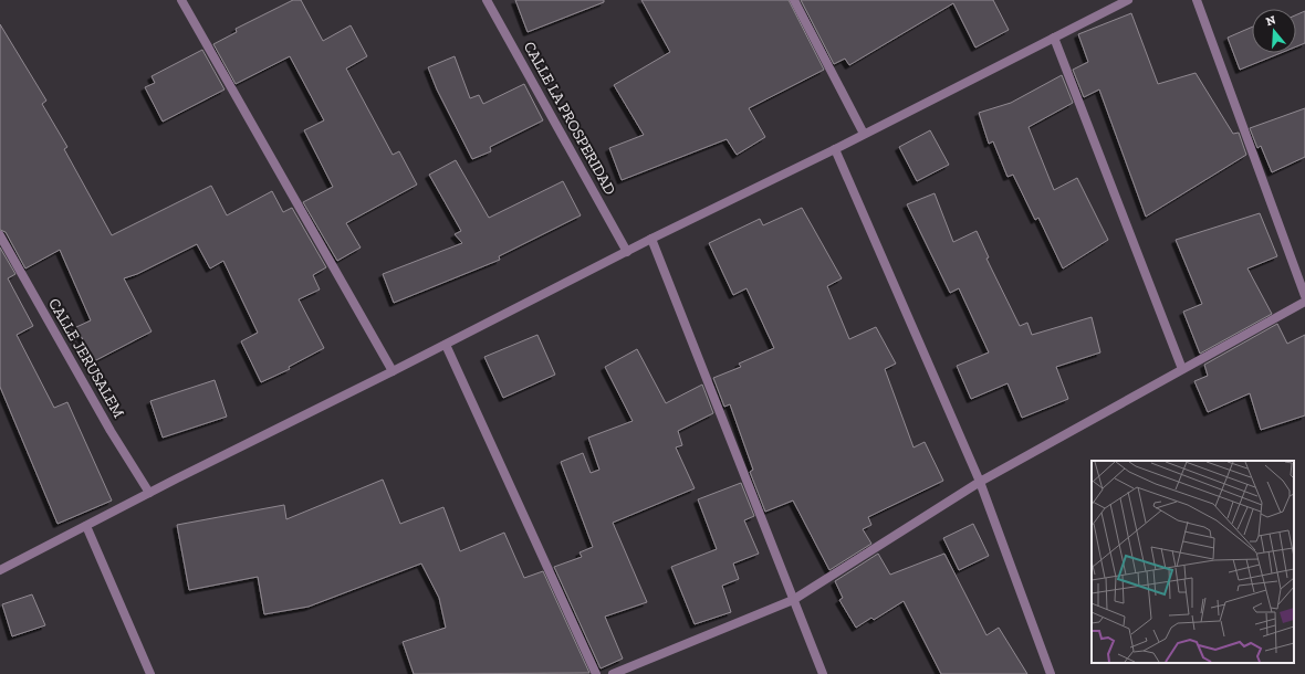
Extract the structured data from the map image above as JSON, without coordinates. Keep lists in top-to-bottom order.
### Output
{
  "streets": {
    "street": ["CALLE LA PROSPERIDAD", "CALLE JERUSALEM"]
  },
  "north": "top"
}
